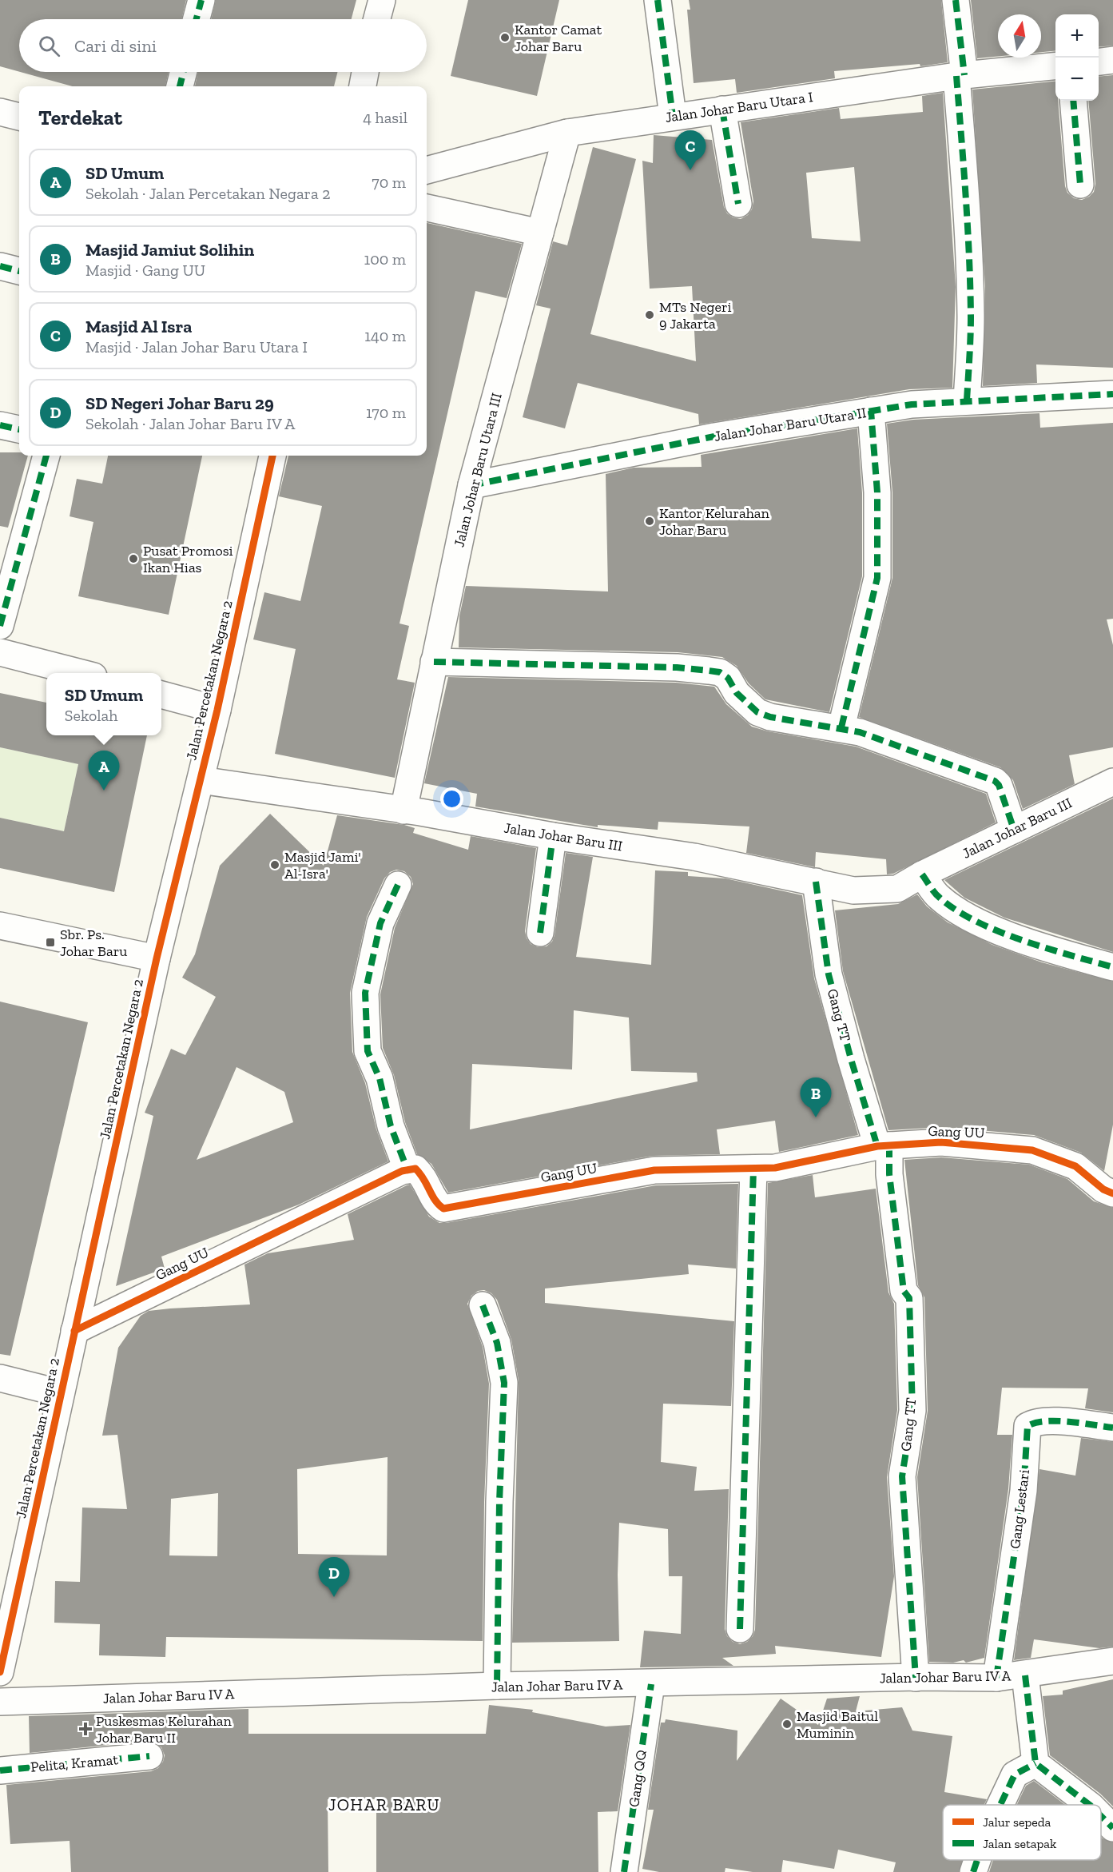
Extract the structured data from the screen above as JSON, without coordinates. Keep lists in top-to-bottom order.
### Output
{
  "streets": {
    "street": [
      "Jalan Johar Baru Utara I",
      "Jalan Johar Baru Utara II",
      "Jalan Johar Baru Utara III",
      "Jalan Percetakan Negara 2",
      "Jalan Johar Baru III",
      "Gang TT",
      "Gang UU",
      "Gang Lestari",
      "Jalan Johar Baru IV A",
      "Pelita, Kramat",
      "Gang QQ"
    ]
  },
  "crossings": [
    ["Jalan Johar Baru Utara I", "Jalan Johar Baru Utara III"],
    ["Jalan Johar Baru Utara II", "Jalan Johar Baru Utara III"],
    ["Jalan Johar Baru Utara III", "Jalan Johar Baru III"],
    ["Jalan Percetakan Negara 2", "Jalan Johar Baru III"],
    ["Jalan Percetakan Negara 2", "Gang UU"],
    ["Jalan Johar Baru III", "Gang TT"],
    ["Gang TT", "Gang UU"],
    ["Gang TT", "Jalan Johar Baru IV A"],
    ["Gang Lestari", "Jalan Johar Baru IV A"],
    ["Jalan Johar Baru IV A", "Gang QQ"]
  ],
  "districts": ["JOHAR BARU"],
  "places": {
    "other": [
      "Kantor Camat Johar Baru",
      "MTs Negeri 9 Jakarta",
      "Kantor Kelurahan Johar Baru",
      "Pusat Promosi Ikan Hias",
      "Masjid Jami' Al-Isra'",
      "Masjid Baitul Muminin"
    ],
    "transit": ["Sbr. Ps. Johar Baru"],
    "health": ["Puskesmas Kelurahan Johar Baru II"]
  },
  "legend": ["Jalur sepeda", "Jalan setapak"],
  "north": "top",
  "page": {
    "map_buttons": ["+", "−"],
    "search": "Cari di sini",
    "heading": ["Terdekat", "4 hasil"],
    "pins": [
      "C",
      "A",
      "B",
      "D"
    ],
    "list": [
      {
        "mark": "A",
        "name": "SD Umum",
        "note": "Sekolah · Jalan Percetakan Negara 2",
        "value": "70 m"
      },
      {
        "mark": "B",
        "name": "Masjid Jamiut Solihin",
        "note": "Masjid · Gang UU",
        "value": "100 m"
      },
      {
        "mark": "C",
        "name": "Masjid Al Isra",
        "note": "Masjid · Jalan Johar Baru Utara I",
        "value": "140 m"
      },
      {
        "mark": "D",
        "name": "SD Negeri Johar Baru 29",
        "note": "Sekolah · Jalan Johar Baru IV A",
        "value": "170 m"
      }
    ],
    "popup": ["SD Umum", "Sekolah"]
  }
}
